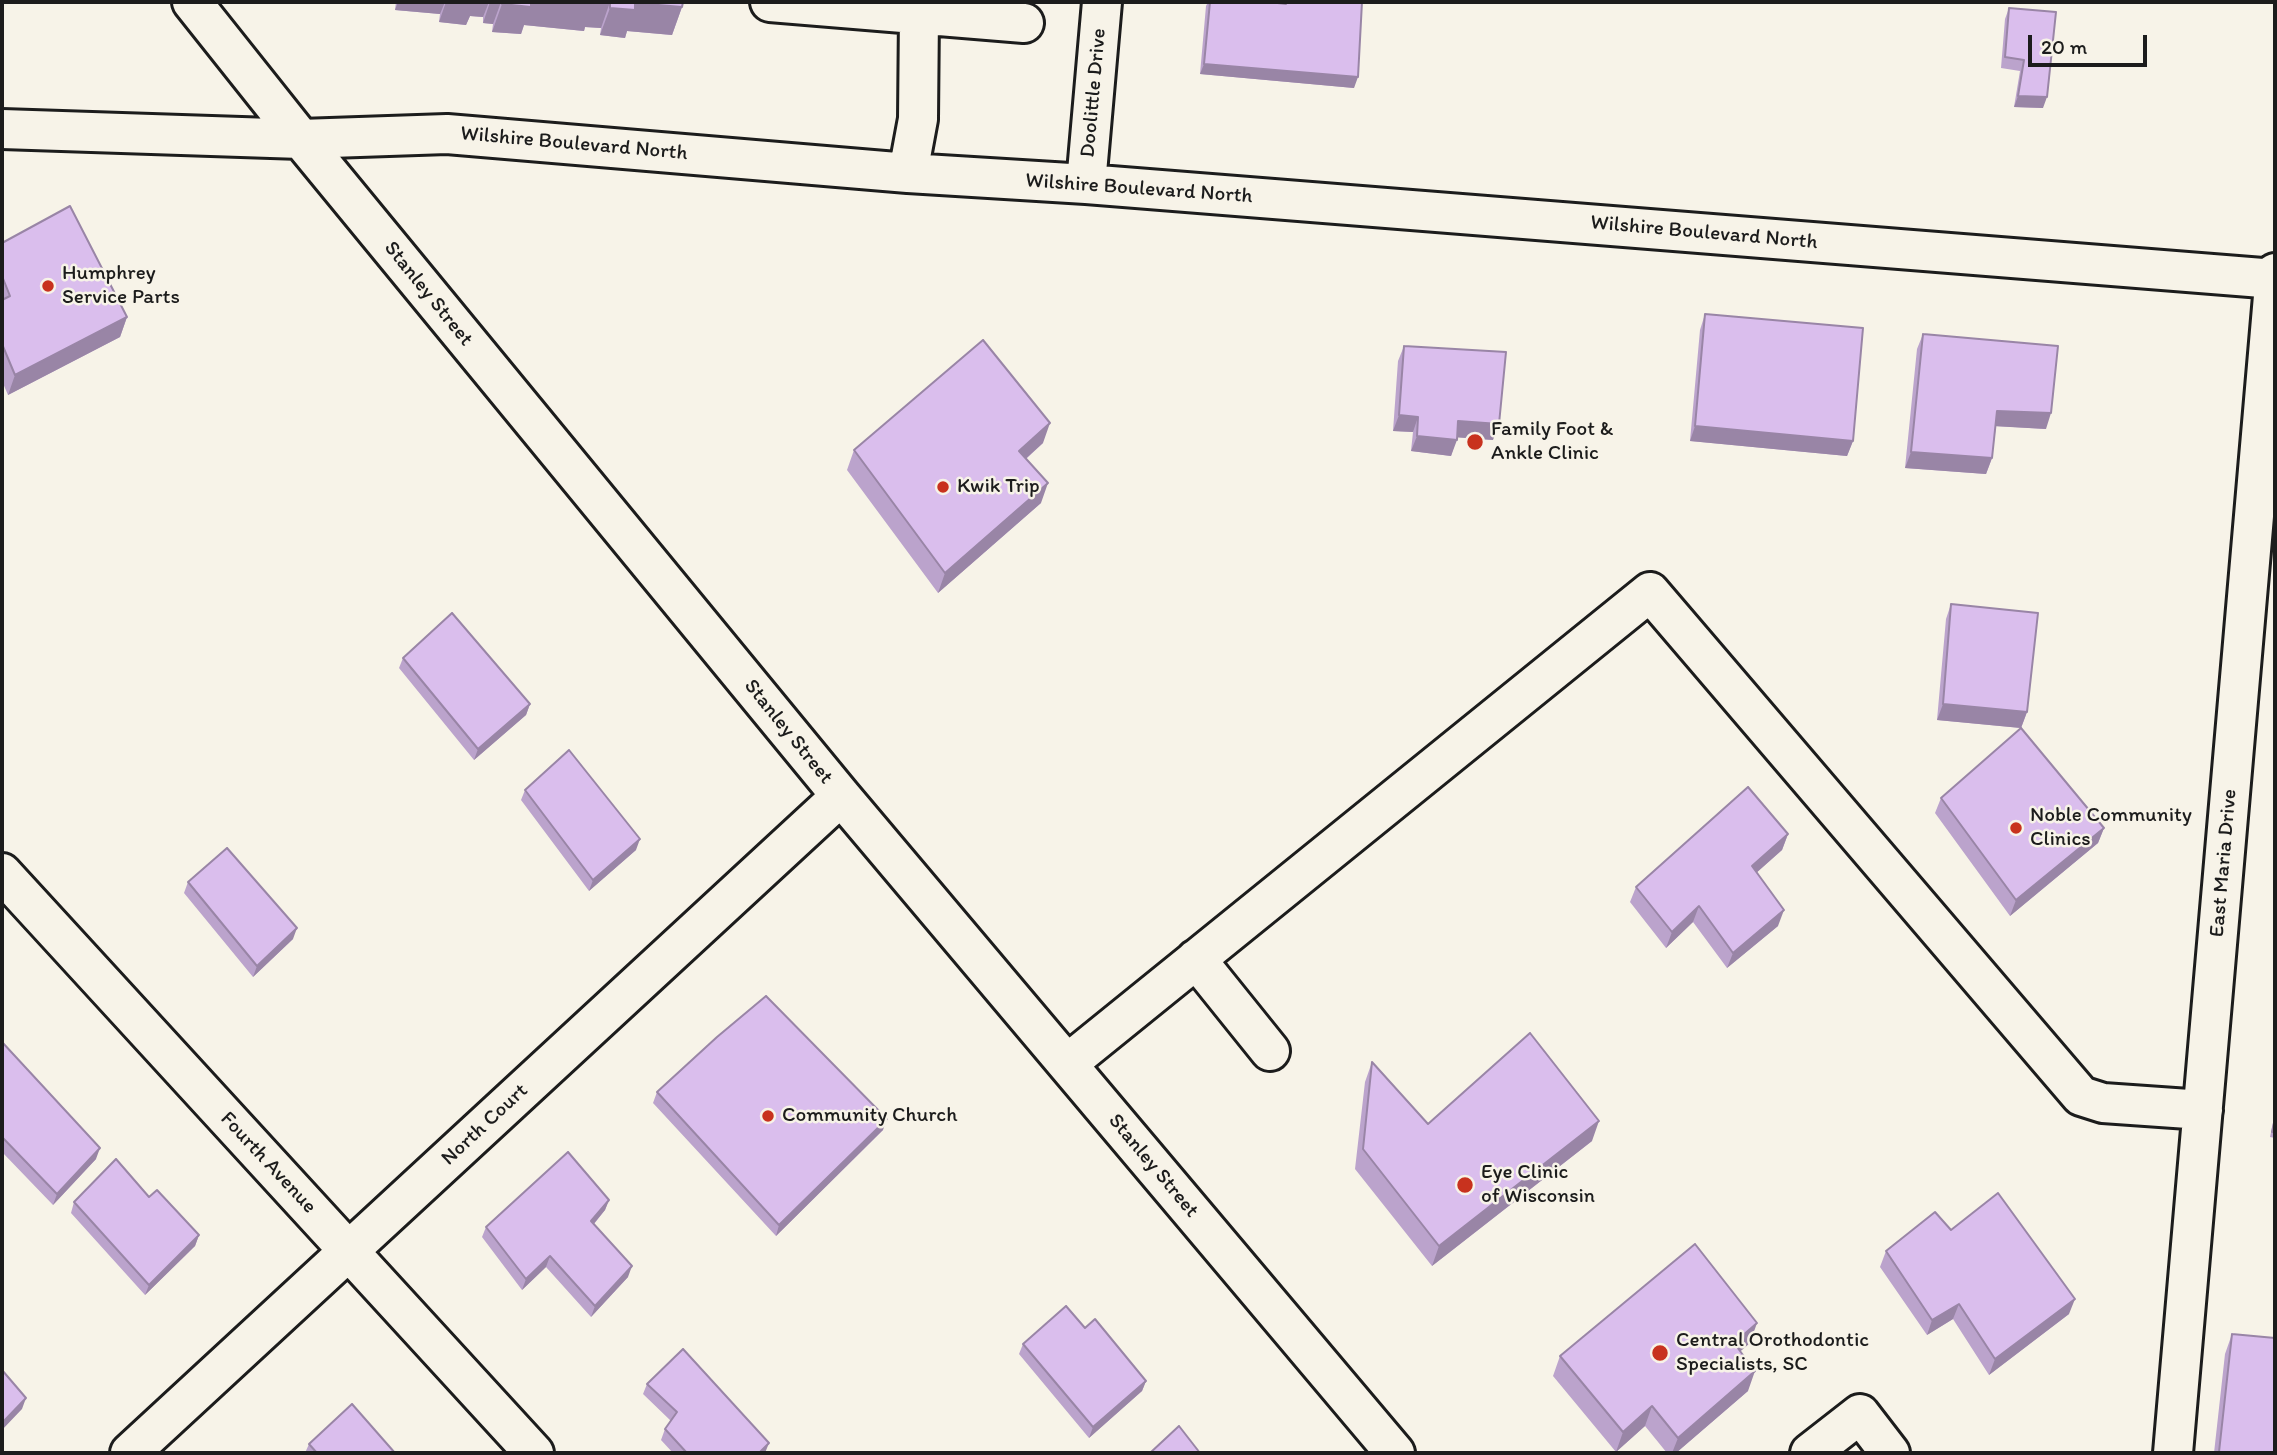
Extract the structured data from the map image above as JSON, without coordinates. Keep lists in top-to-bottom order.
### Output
{
  "streets": {
    "street": [
      "Doolittle Drive",
      "Wilshire Boulevard North",
      "Stanley Street",
      "East Maria Drive",
      "North Court",
      "Fourth Avenue"
    ]
  },
  "crossings": [
    ["Doolittle Drive", "Wilshire Boulevard North"],
    ["Wilshire Boulevard North", "Stanley Street"],
    ["Wilshire Boulevard North", "East Maria Drive"],
    ["Stanley Street", "North Court"],
    ["North Court", "Fourth Avenue"]
  ],
  "places": [
    "Humphrey Service Parts",
    "Family Foot & Ankle Clinic",
    "Kwik Trip",
    "Noble Community Clinics",
    "Community Church",
    "Eye Clinic of Wisconsin",
    "Central Orothodontic Specialists, SC"
  ],
  "scale_bar": "20 m"
}
